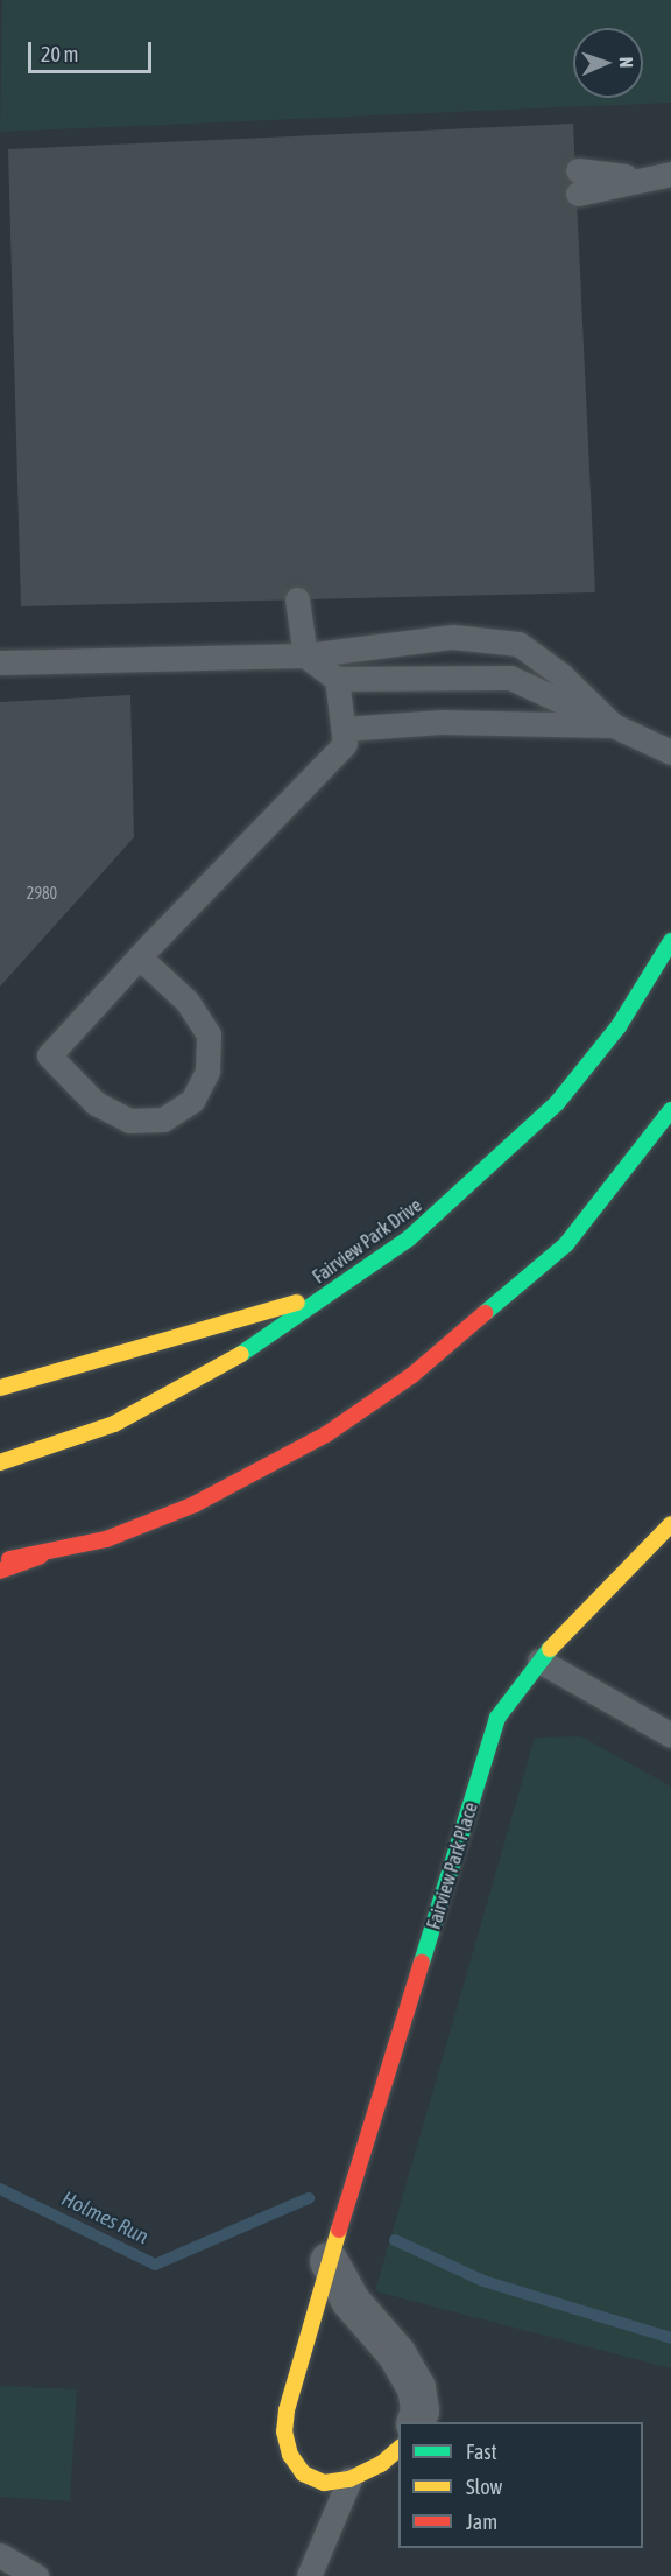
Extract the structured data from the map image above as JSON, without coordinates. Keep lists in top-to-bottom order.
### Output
{
  "streets": {
    "main road": ["Fairview Park Drive", "Fairview Park Place"]
  },
  "water": ["Holmes Run"],
  "house_numbers": ["2980"],
  "legend": ["Fast", "Slow", "Jam"],
  "scale_bar": "20 m",
  "north": "right"
}
